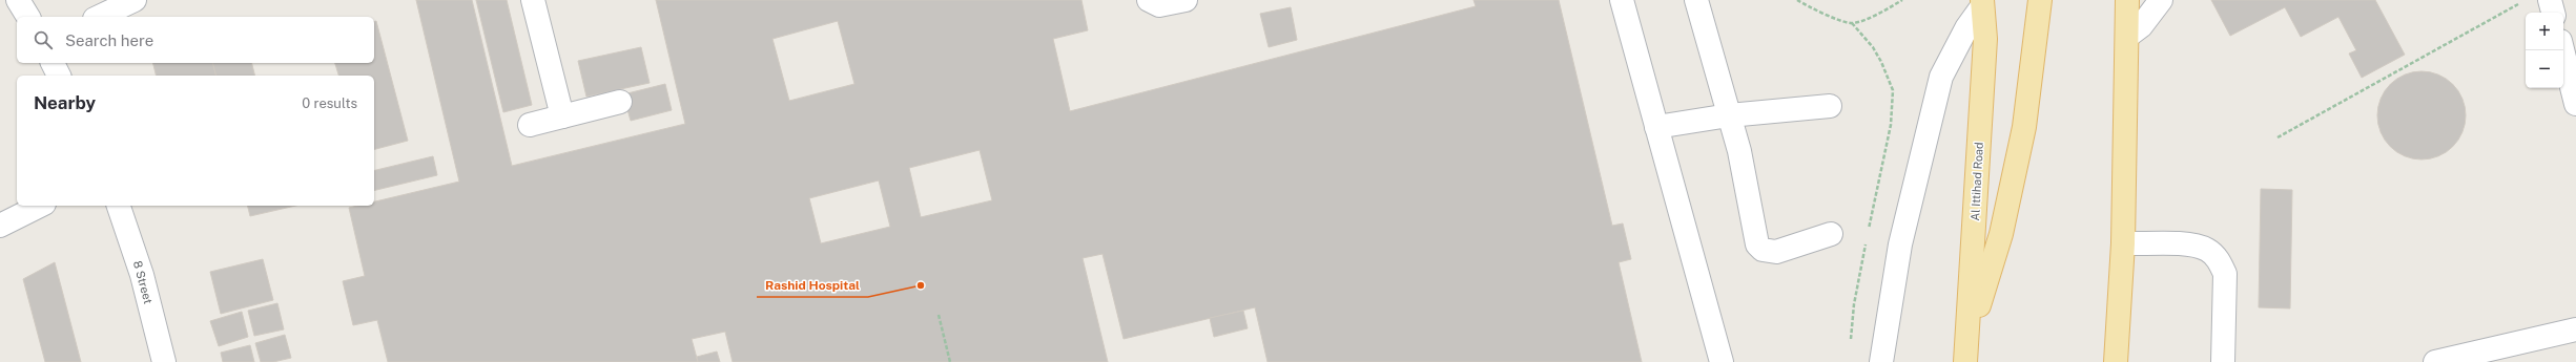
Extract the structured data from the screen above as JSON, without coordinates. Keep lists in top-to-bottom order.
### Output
{
  "streets": {
    "main road": ["Al Ittihad Road"],
    "street": ["8 Street"]
  },
  "places": ["Rashid Hospital"],
  "page": {
    "map_buttons": ["+", "−"],
    "search": "Search here",
    "heading": ["Nearby", "0 results"]
  }
}
